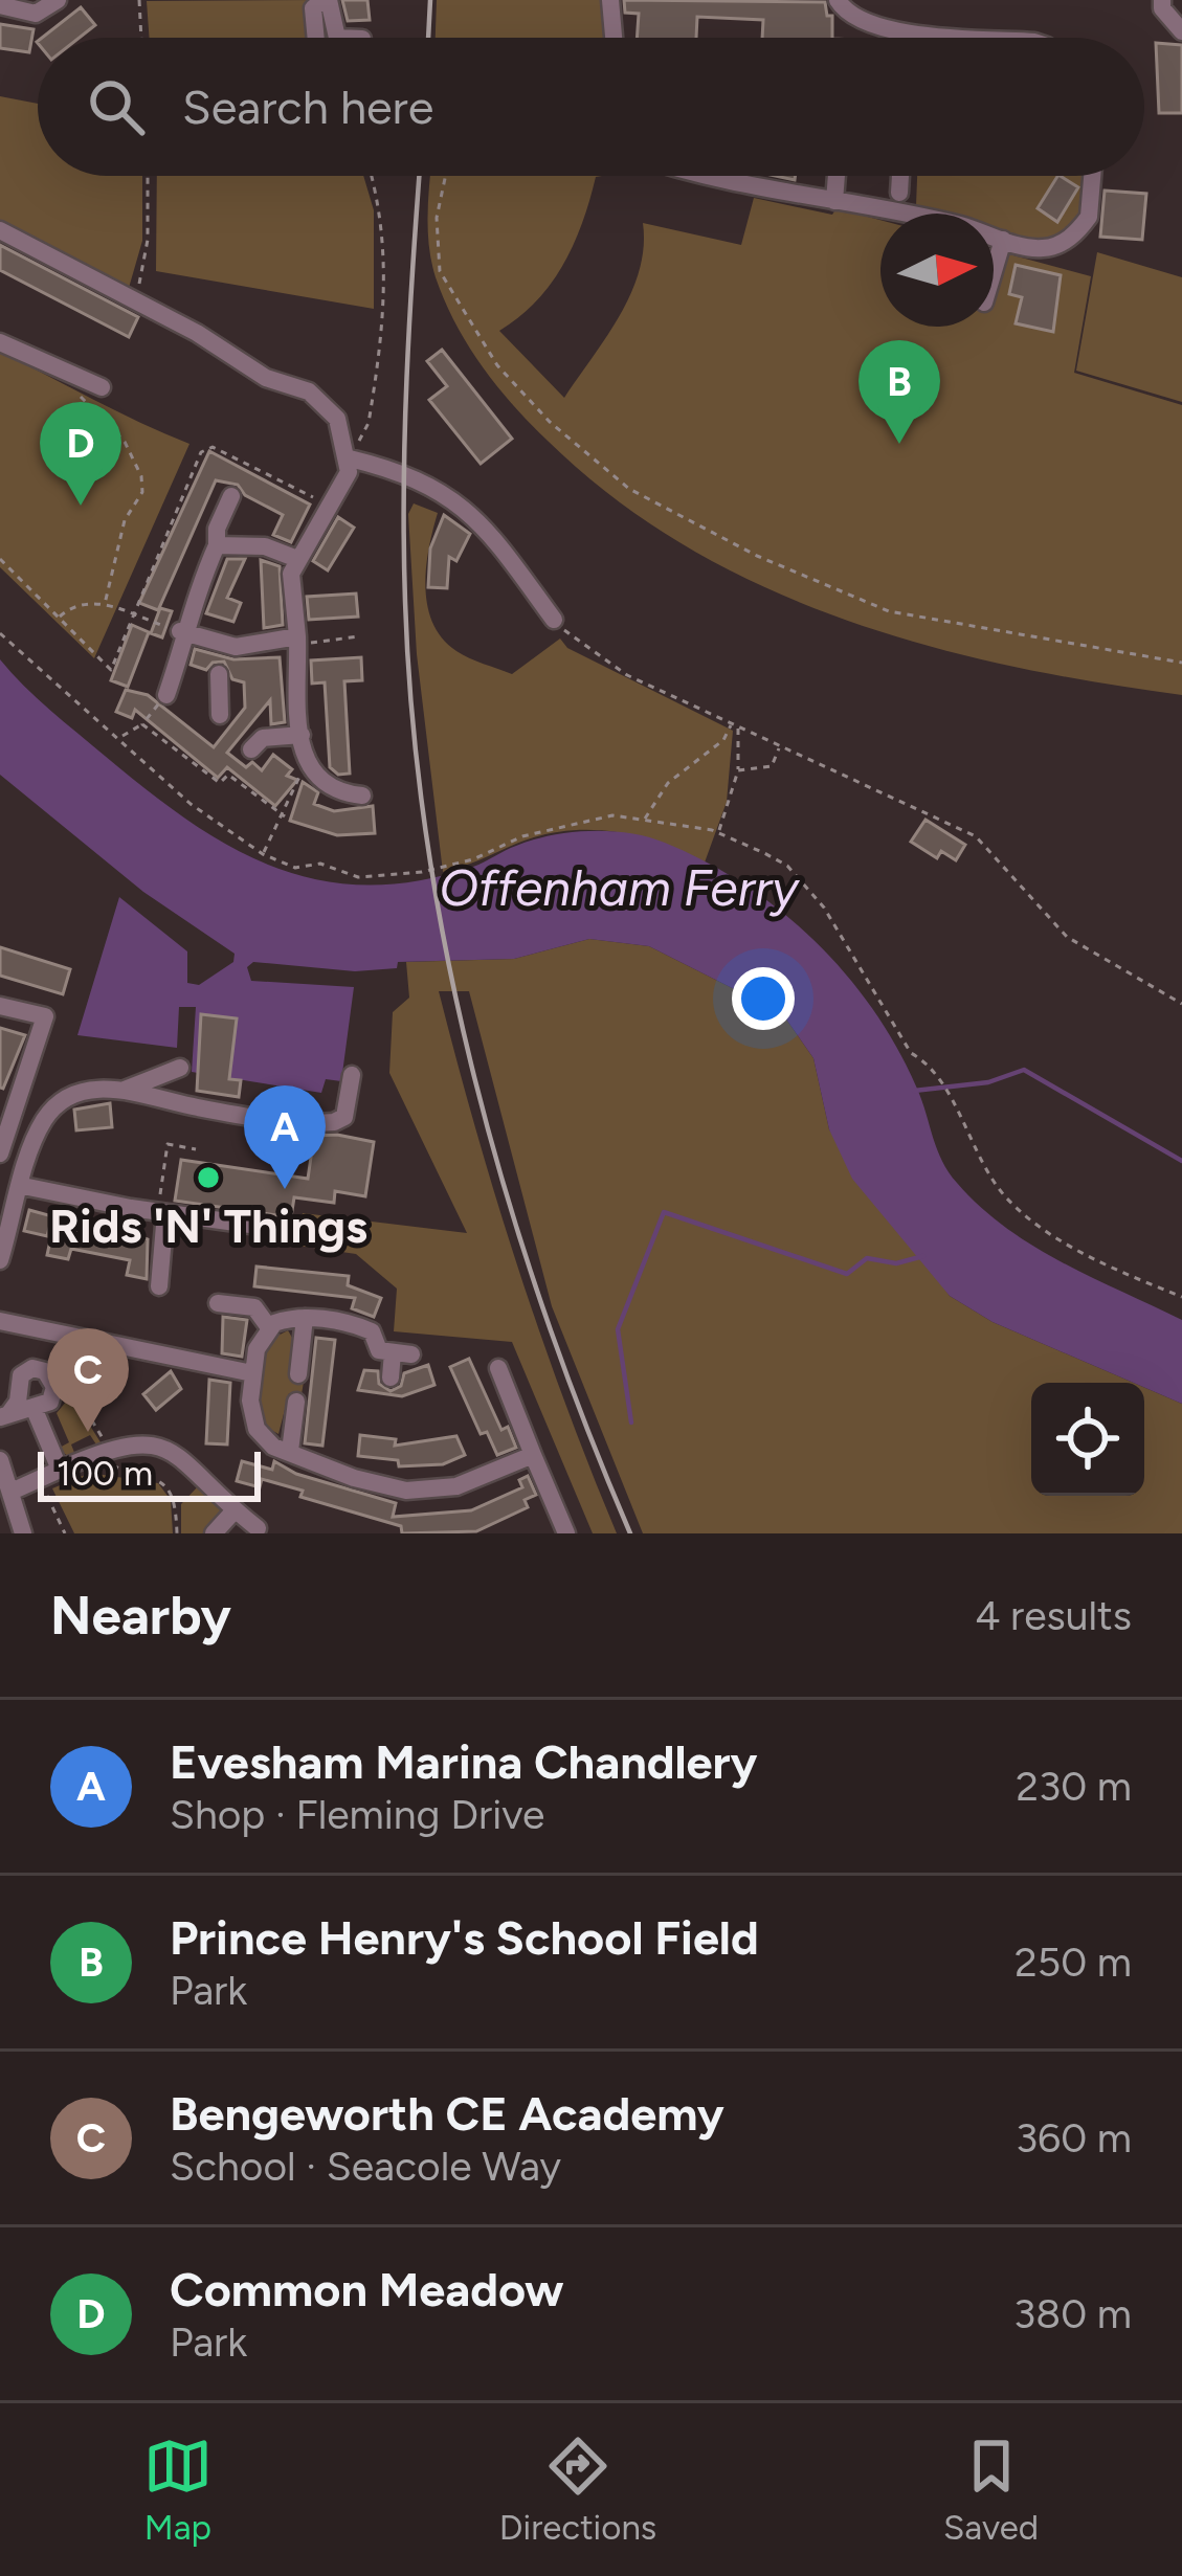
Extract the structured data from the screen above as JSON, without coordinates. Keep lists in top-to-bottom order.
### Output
{
  "water": ["Offenham Ferry"],
  "places": ["Rids 'N' Things"],
  "scale_bar": "100 m",
  "north": "right",
  "page": {
    "search": "Search here",
    "pins": [
      "B",
      "D",
      "A",
      "C"
    ],
    "scale": "100 m",
    "heading": ["Nearby", "4 results"],
    "list": [
      {
        "mark": "A",
        "name": "Evesham Marina Chandlery",
        "note": "Shop · Fleming Drive",
        "value": "230 m"
      },
      {
        "mark": "B",
        "name": "Prince Henry's School Field",
        "note": "Park",
        "value": "250 m"
      },
      {
        "mark": "C",
        "name": "Bengeworth CE Academy",
        "note": "School · Seacole Way",
        "value": "360 m"
      },
      {
        "mark": "D",
        "name": "Common Meadow",
        "note": "Park",
        "value": "380 m"
      }
    ],
    "nav": ["Map", "Directions", "Saved"]
  }
}
